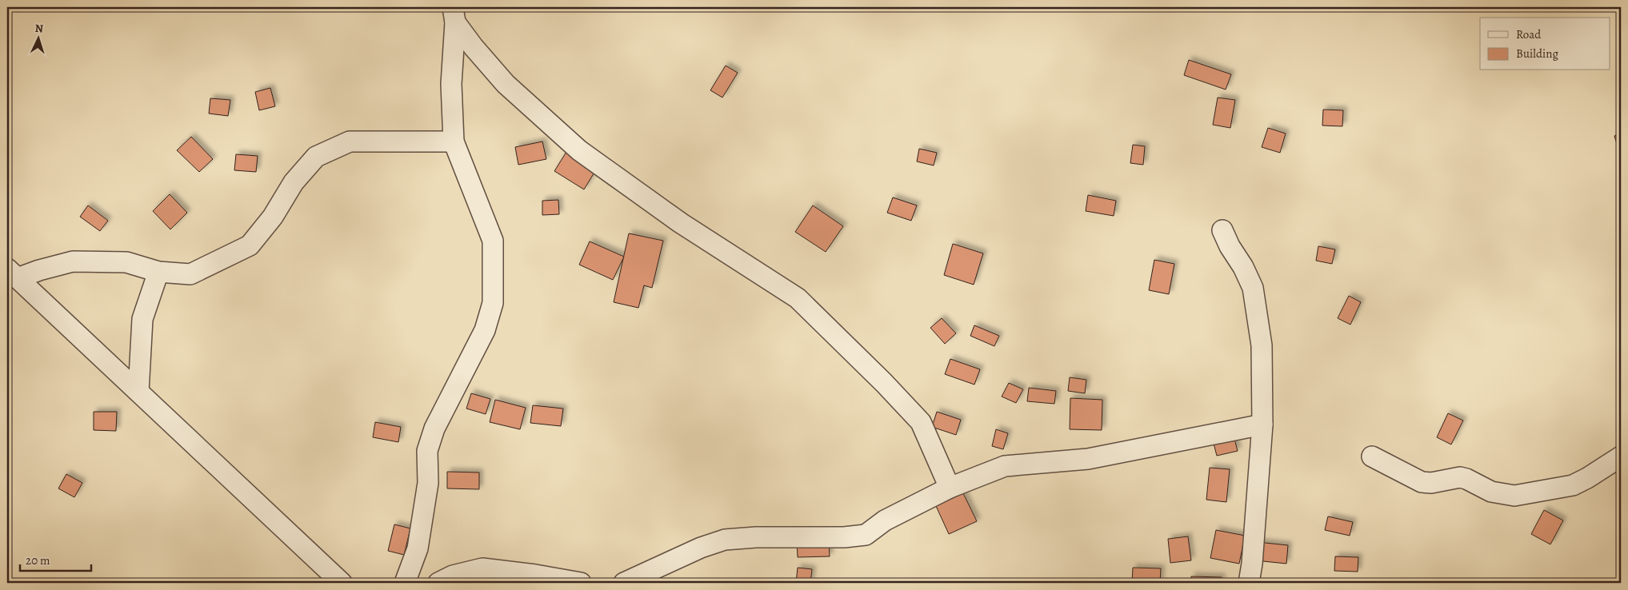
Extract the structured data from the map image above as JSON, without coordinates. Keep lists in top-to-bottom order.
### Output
{
  "legend": ["Road", "Building"],
  "scale_bar": "20 m",
  "north": "top"
}
